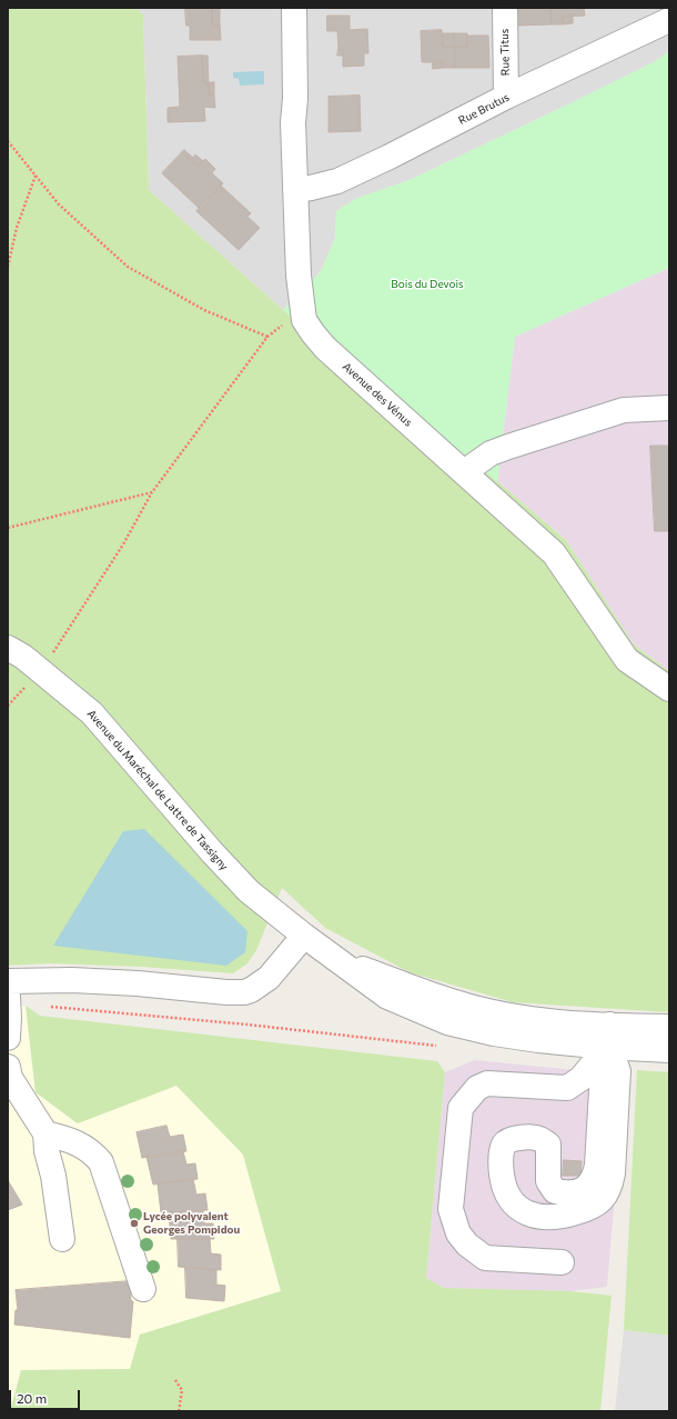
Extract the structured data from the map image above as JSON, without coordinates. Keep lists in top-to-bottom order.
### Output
{
  "streets": {
    "street": [
      "Rue Titus",
      "Rue Brutus",
      "Avenue des Vénus",
      "Avenue du Maréchal de Lattre de Tassigny"
    ]
  },
  "crossings": [
    ["Rue Titus", "Rue Brutus"],
    ["Rue Brutus", "Avenue des Vénus"]
  ],
  "parks": ["Bois du Devois"],
  "places": ["Lycée polyvalent Georges Pompidou"],
  "scale_bar": "20 m"
}
